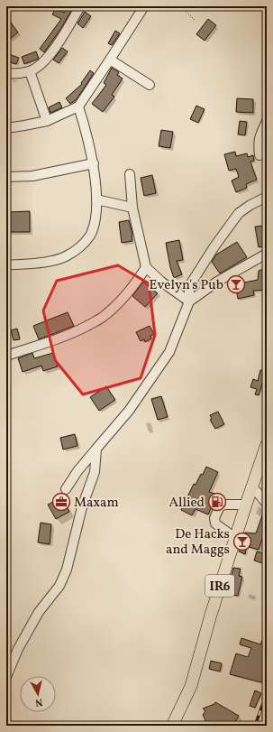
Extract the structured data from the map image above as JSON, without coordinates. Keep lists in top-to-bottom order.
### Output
{
  "streets": {
    "main road": ["IR6"]
  },
  "places": {
    "bar": ["Evelyn's Pub", "De Hacks and Maggs"],
    "office": ["Maxam"],
    "fuel station": ["Allied"]
  },
  "north": "bottom"
}
